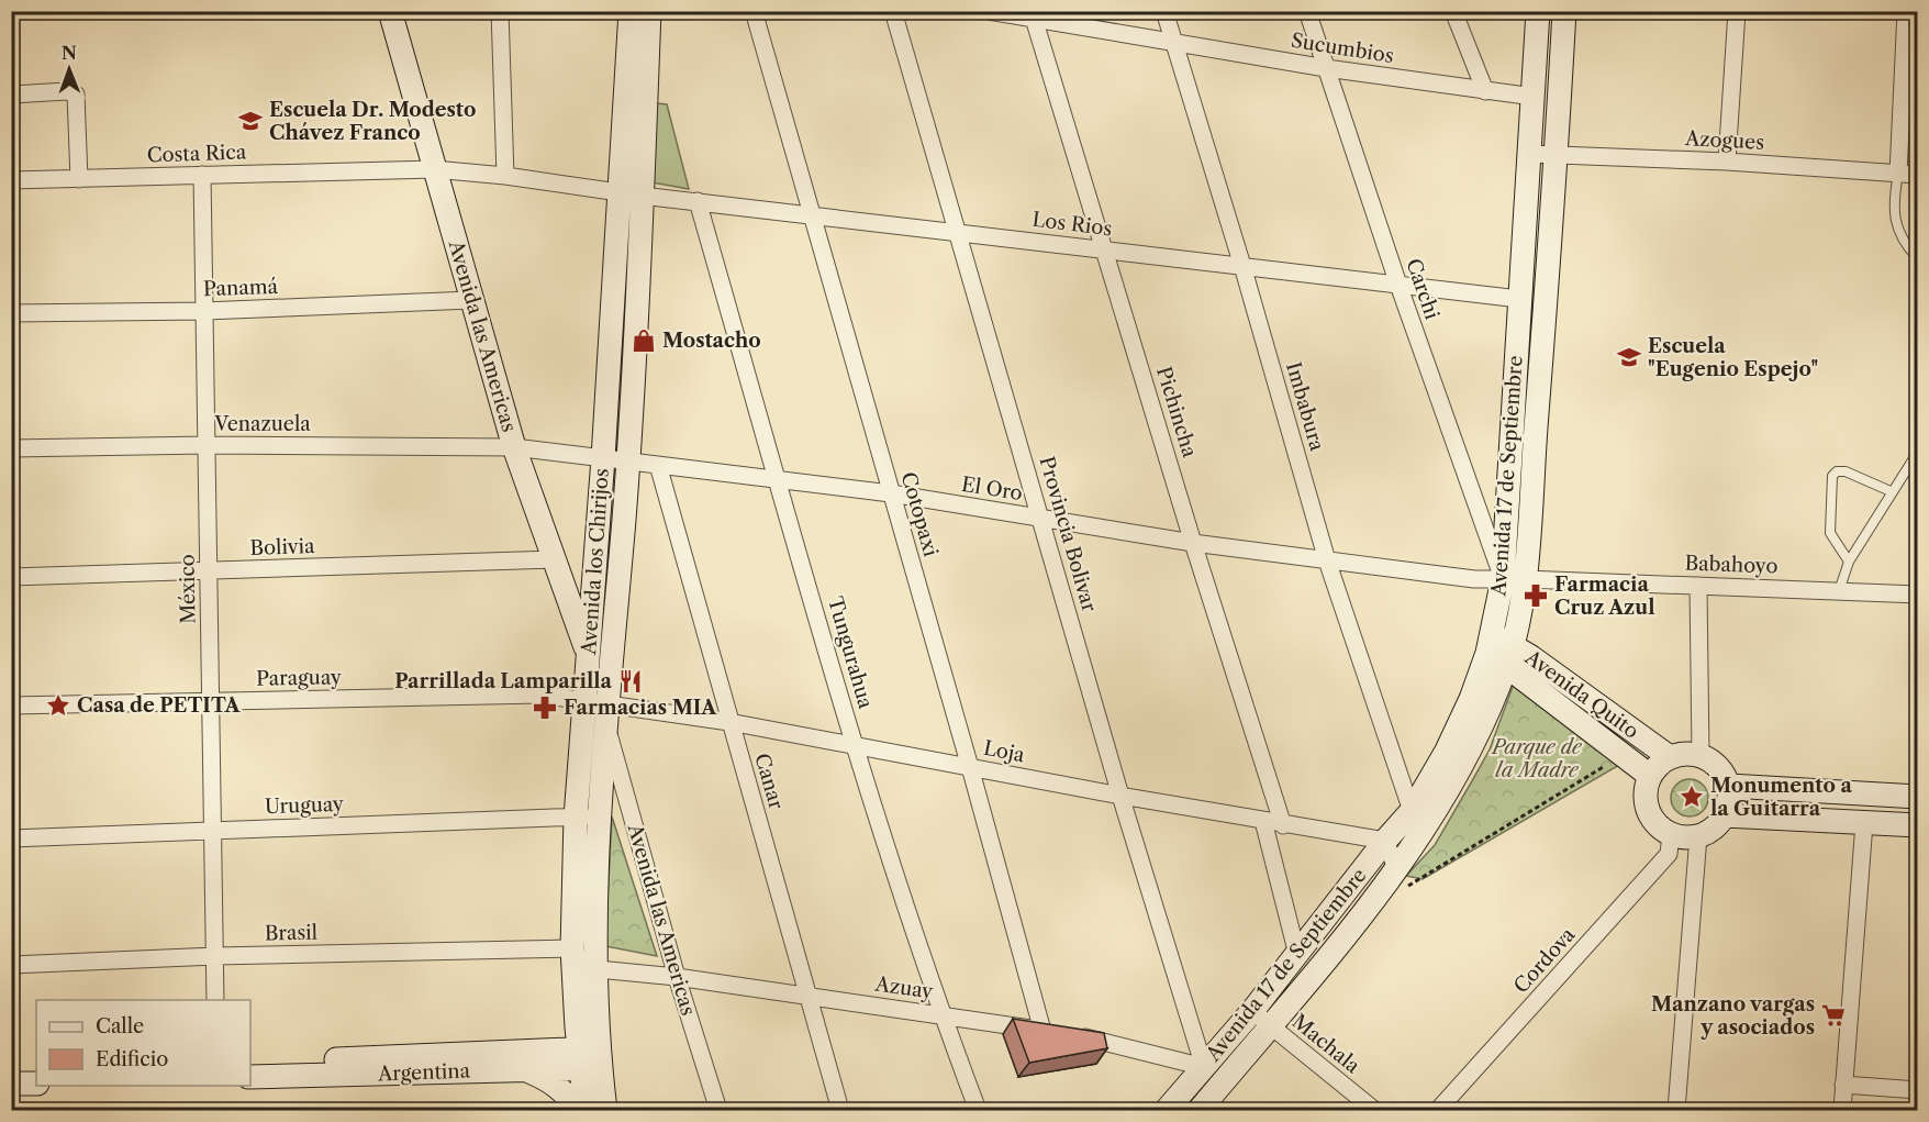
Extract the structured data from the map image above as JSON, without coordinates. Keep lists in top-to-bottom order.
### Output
{
  "streets": {
    "street": [
      "Sucumbios",
      "Azogues",
      "Costa Rica",
      "Los Rios",
      "Panamá",
      "Carchi",
      "Avenida las Americas",
      "Imbabura",
      "Pichincha",
      "Venazuela",
      "Avenida 17 de Septiembre",
      "El Oro",
      "Cotopaxi",
      "Provincia Bolivar",
      "Bolivia",
      "Avenida los Chirijos",
      "Babahoyo",
      "México",
      "Tungurahua",
      "Paraguay",
      "Avenida Quito",
      "Loja",
      "Canar",
      "Uruguay",
      "Brasil",
      "Cordova",
      "Azuay",
      "Machala",
      "Argentina"
    ]
  },
  "crossings": [
    ["Sucumbios", "Carchi"],
    ["Sucumbios", "Imbabura"],
    ["Sucumbios", "Pichincha"],
    ["Sucumbios", "Avenida 17 de Septiembre"],
    ["Azogues", "Avenida 17 de Septiembre"],
    ["Costa Rica", "Los Rios"],
    ["Costa Rica", "Avenida las Americas"],
    ["Costa Rica", "Avenida los Chirijos"],
    ["Costa Rica", "México"],
    ["Los Rios", "Carchi"],
    ["Los Rios", "Imbabura"],
    ["Los Rios", "Pichincha"],
    ["Los Rios", "Avenida 17 de Septiembre"],
    ["Los Rios", "Cotopaxi"],
    ["Los Rios", "Provincia Bolivar"],
    ["Los Rios", "Avenida los Chirijos"],
    ["Los Rios", "Tungurahua"],
    ["Panamá", "Avenida las Americas"],
    ["Panamá", "México"],
    ["Carchi", "Avenida 17 de Septiembre"],
    ["Carchi", "El Oro"],
    ["Carchi", "Babahoyo"],
    ["Avenida las Americas", "Venazuela"],
    ["Avenida las Americas", "El Oro"],
    ["Avenida las Americas", "Bolivia"],
    ["Avenida las Americas", "Avenida los Chirijos"],
    ["Avenida las Americas", "Azuay"],
    ["Imbabura", "Avenida 17 de Septiembre"],
    ["Imbabura", "El Oro"],
    ["Pichincha", "El Oro"],
    ["Pichincha", "Loja"],
    ["Venazuela", "El Oro"],
    ["Venazuela", "México"],
    ["Avenida 17 de Septiembre", "El Oro"],
    ["Avenida 17 de Septiembre", "Provincia Bolivar"],
    ["Avenida 17 de Septiembre", "Babahoyo"],
    ["Avenida 17 de Septiembre", "Avenida Quito"],
    ["Avenida 17 de Septiembre", "Loja"],
    ["Avenida 17 de Septiembre", "Azuay"],
    ["Avenida 17 de Septiembre", "Machala"],
    ["El Oro", "Cotopaxi"],
    ["El Oro", "Provincia Bolivar"],
    ["El Oro", "Avenida los Chirijos"],
    ["El Oro", "Babahoyo"],
    ["El Oro", "Tungurahua"],
    ["El Oro", "Canar"],
    ["Cotopaxi", "Loja"],
    ["Cotopaxi", "Azuay"],
    ["Provincia Bolivar", "Loja"],
    ["Provincia Bolivar", "Azuay"],
    ["Bolivia", "México"],
    ["Avenida los Chirijos", "Paraguay"],
    ["Avenida los Chirijos", "Loja"],
    ["Avenida los Chirijos", "Uruguay"],
    ["Avenida los Chirijos", "Brasil"],
    ["Avenida los Chirijos", "Azuay"],
    ["Avenida los Chirijos", "Argentina"],
    ["México", "Paraguay"],
    ["México", "Uruguay"],
    ["México", "Brasil"],
    ["Tungurahua", "Loja"],
    ["Tungurahua", "Azuay"],
    ["Paraguay", "Loja"],
    ["Avenida Quito", "Cordova"],
    ["Loja", "Canar"],
    ["Canar", "Azuay"],
    ["Brasil", "Azuay"]
  ],
  "parks": ["Parque de la Madre"],
  "places": {
    "school or university": ["Escuela Dr. Modesto Chávez Franco", "Escuela \"Eugenio Espejo\""],
    "shop": ["Mostacho"],
    "pharmacy": ["Farmacia Cruz Azul", "Farmacias MIA"],
    "restaurant": ["Parrillada Lamparilla"],
    "place": ["Casa de PETITA", "Monumento a la Guitarra"],
    "supermarket": ["Manzano vargas y asociados"]
  },
  "legend": ["Calle", "Edificio"],
  "north": "top"
}
